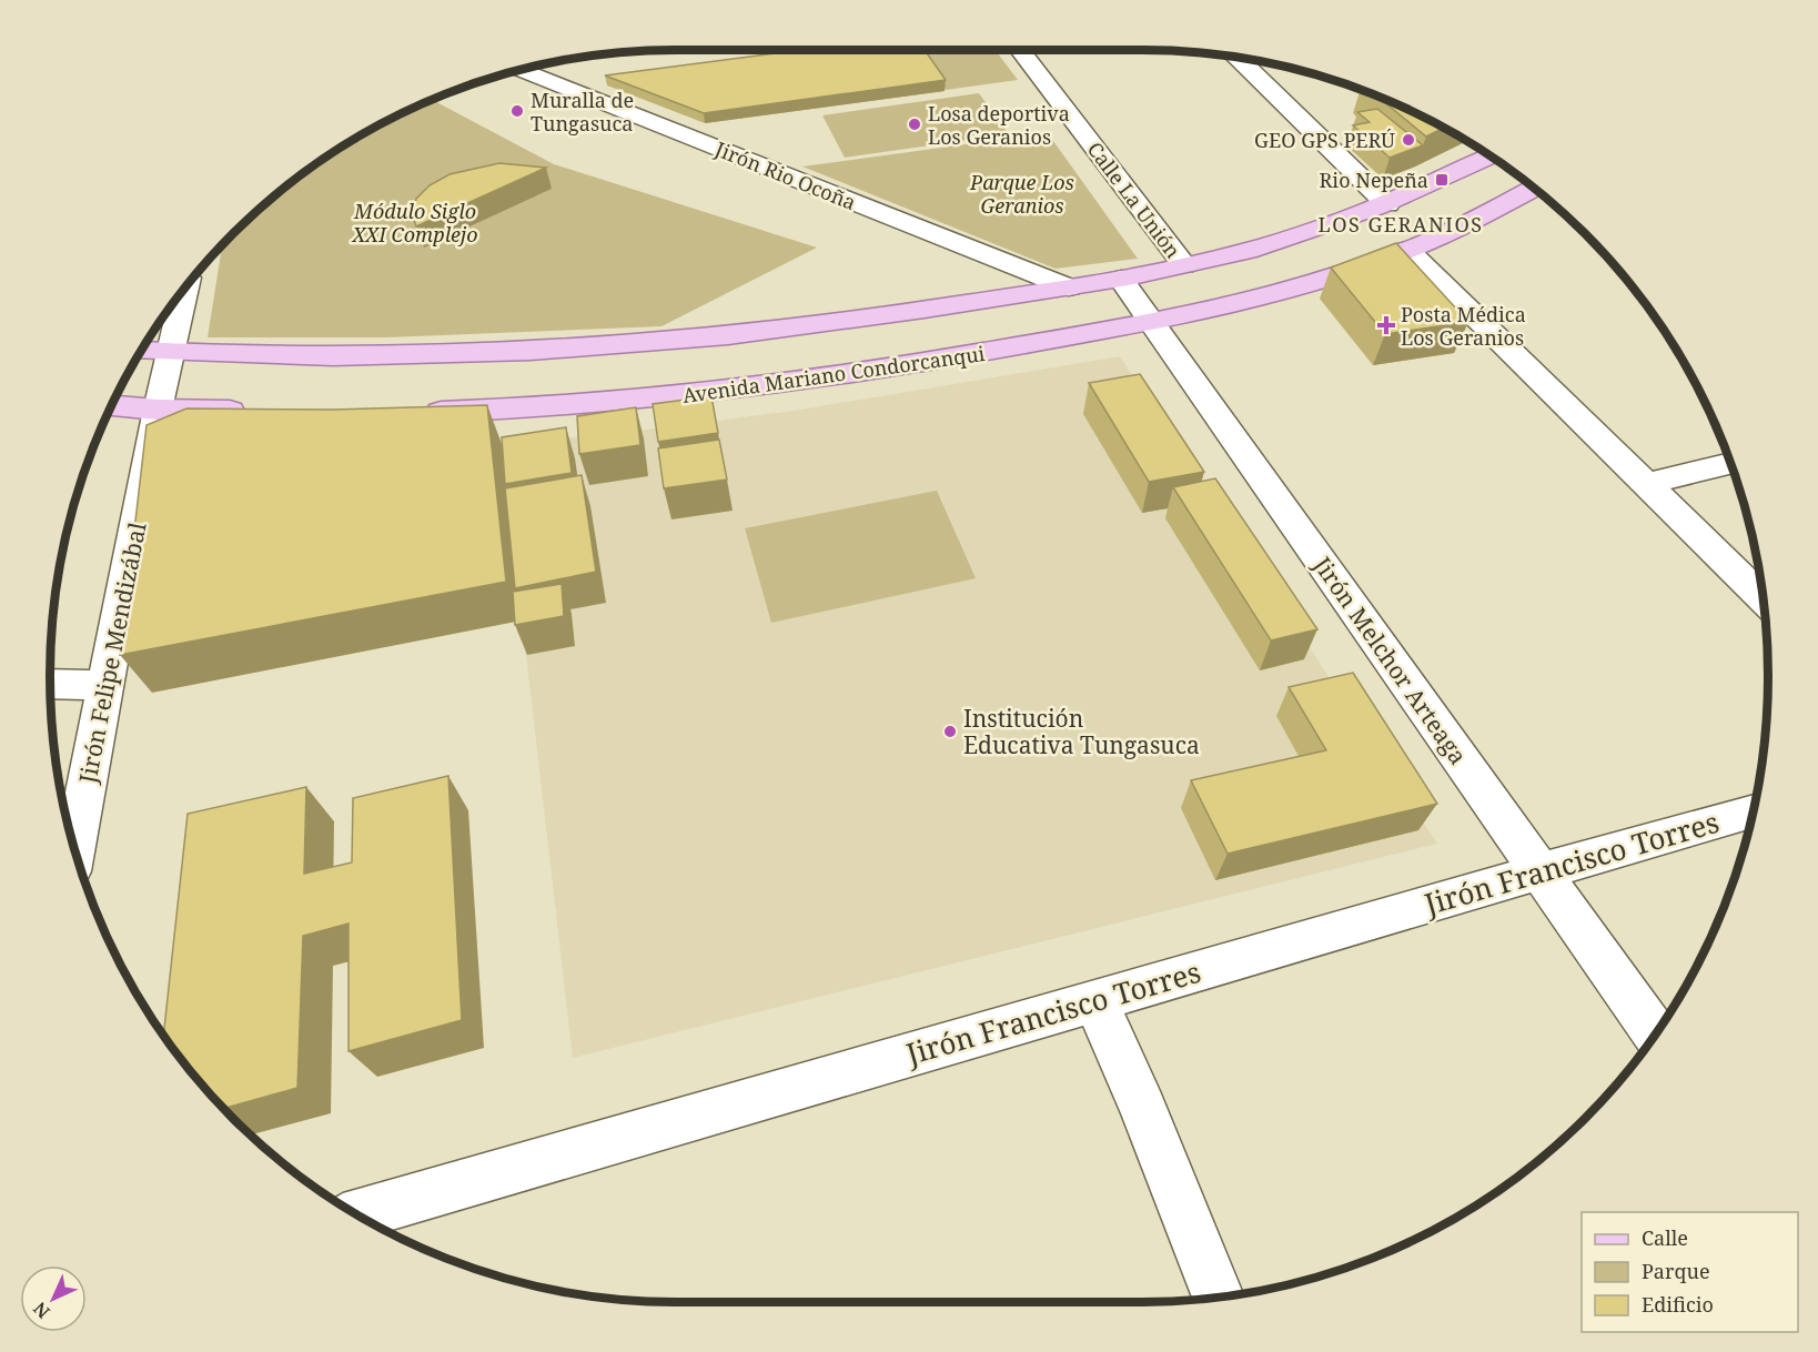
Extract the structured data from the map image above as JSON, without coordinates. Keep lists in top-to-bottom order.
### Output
{
  "streets": {
    "main road": ["Avenida Mariano Condorcanqui"],
    "street": [
      "Jirón Rio Ocoña",
      "Calle La Unión",
      "Jirón Felipe Mendizábal",
      "Jirón Melchor Arteaga",
      "Jirón Francisco Torres"
    ]
  },
  "crossings": [
    ["Avenida Mariano Condorcanqui", "Jirón Melchor Arteaga"],
    ["Jirón Melchor Arteaga", "Jirón Francisco Torres"]
  ],
  "districts": ["LOS GERANIOS"],
  "parks": ["Parque Los Geranios", "Módulo Siglo XXI Complejo"],
  "places": {
    "other": [
      "Muralla de Tungasuca",
      "Losa deportiva Los Geranios",
      "GEO GPS PERÚ",
      "Institución Educativa Tungasuca"
    ],
    "transit": ["Rio Nepeña"],
    "health": ["Posta Médica Los Geranios"]
  },
  "legend": ["Calle", "Parque", "Edificio"],
  "north": "bottom left"
}
